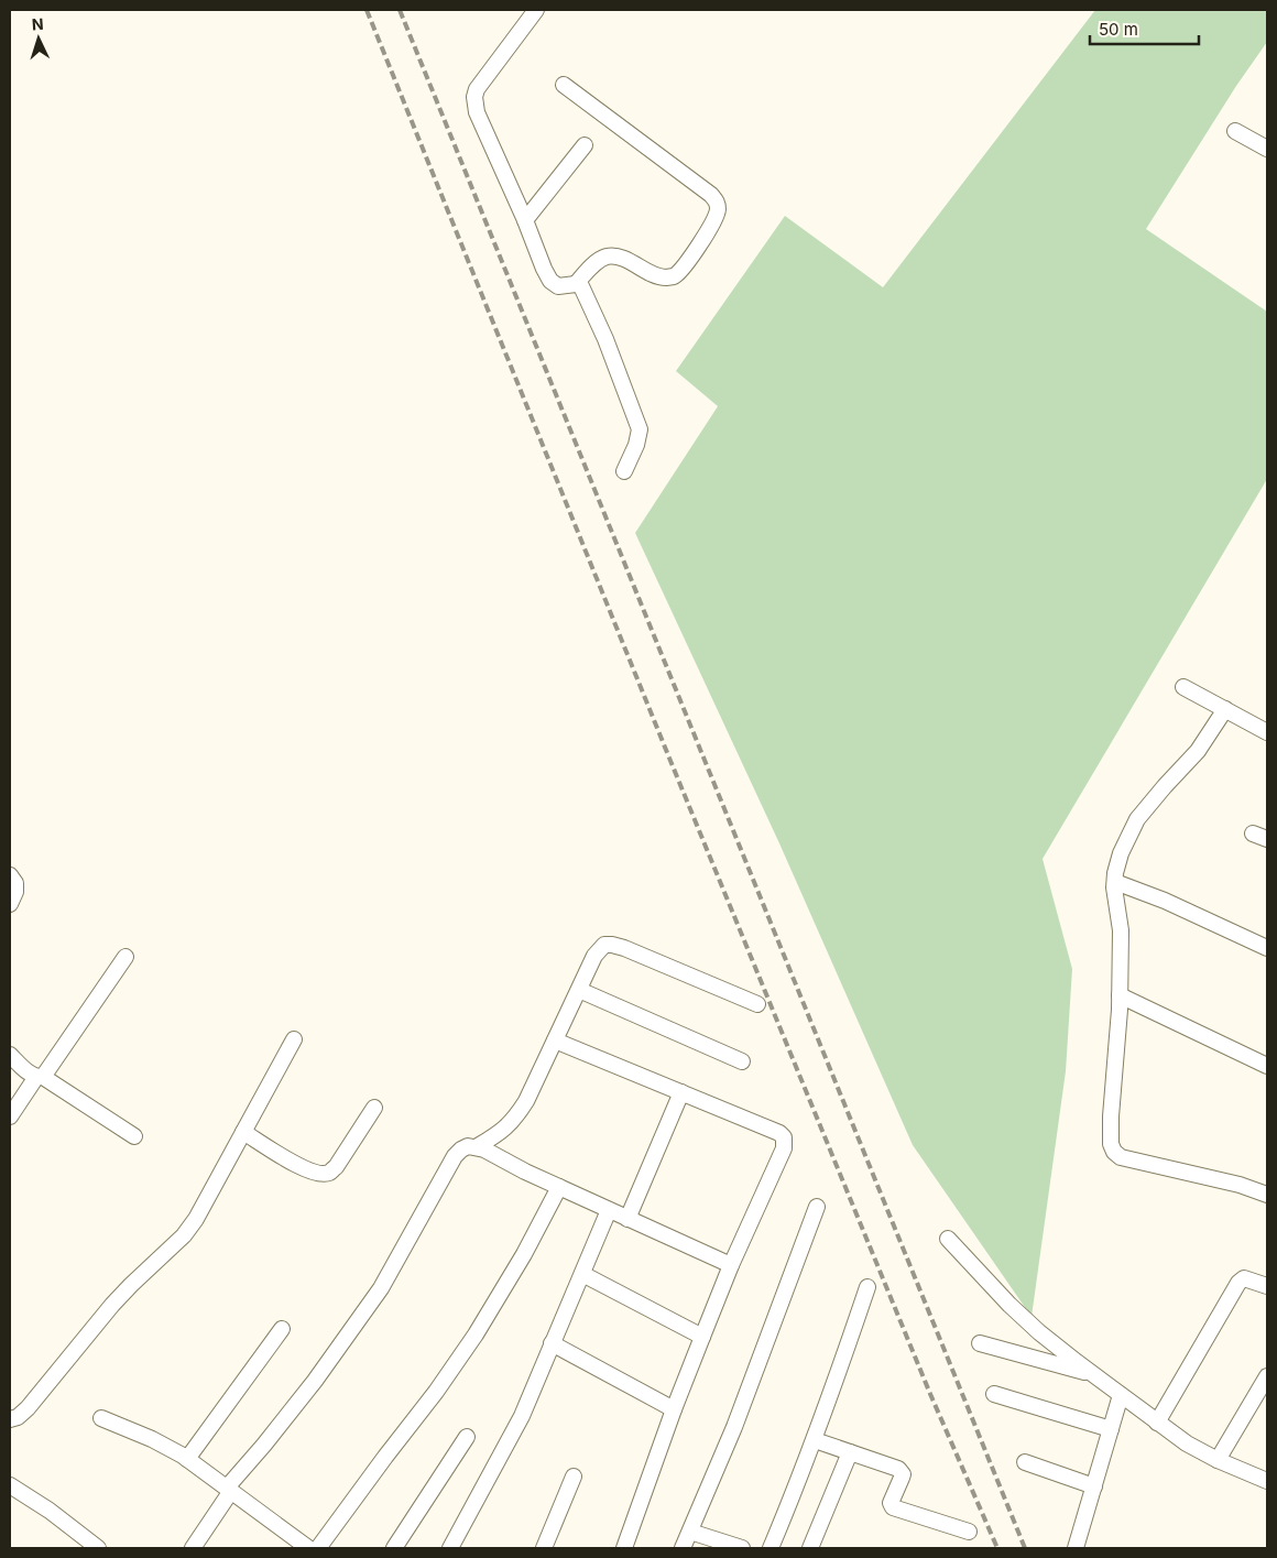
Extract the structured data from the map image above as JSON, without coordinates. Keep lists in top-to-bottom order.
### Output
{
  "scale_bar": "50 m",
  "north": "top"
}
